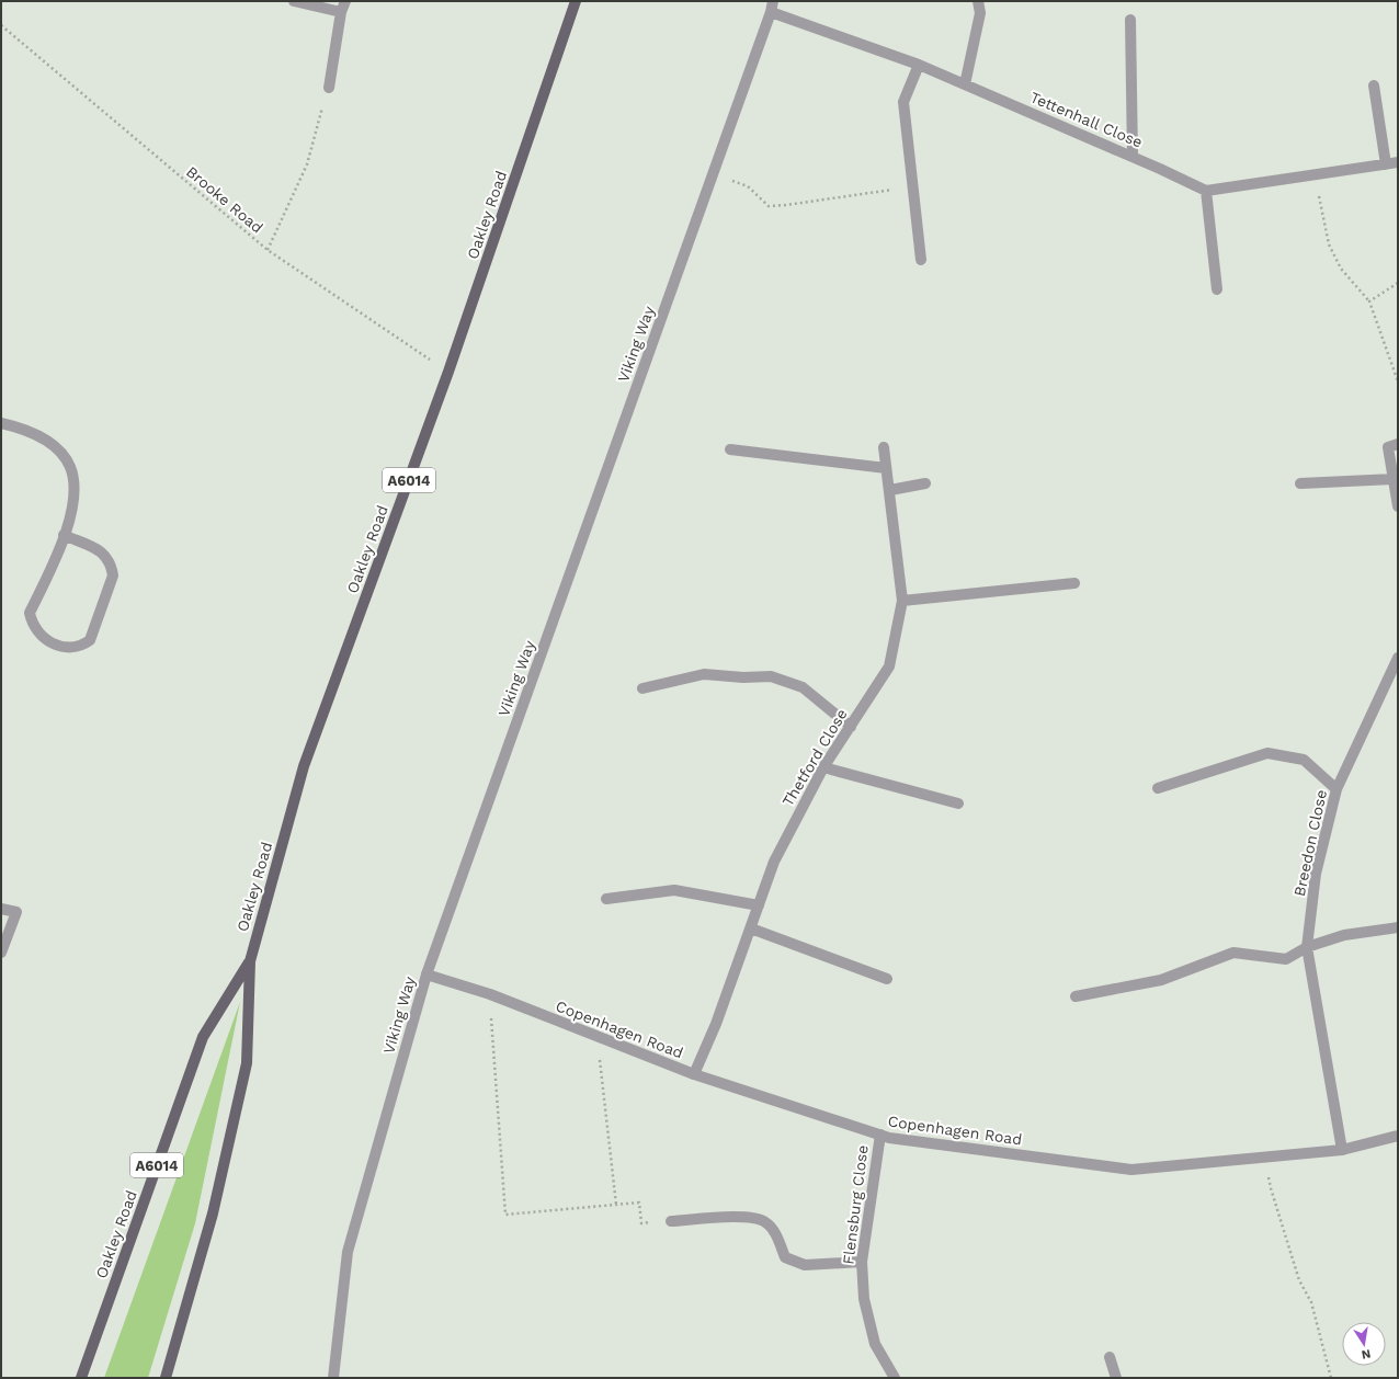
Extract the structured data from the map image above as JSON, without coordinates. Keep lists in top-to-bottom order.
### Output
{
  "streets": {
    "main road": ["Oakley Road", "A6014"],
    "street": [
      "Tettenhall Close",
      "Viking Way",
      "Thetford Close",
      "Breedon Close",
      "Copenhagen Road",
      "Flensburg Close"
    ],
    "path": ["Brooke Road"]
  },
  "crossings": [
    ["Tettenhall Close", "Viking Way"],
    ["Brooke Road", "Oakley Road"],
    ["Viking Way", "Copenhagen Road"],
    ["Thetford Close", "Copenhagen Road"],
    ["Breedon Close", "Copenhagen Road"],
    ["Copenhagen Road", "Flensburg Close"]
  ],
  "north": "bottom"
}
